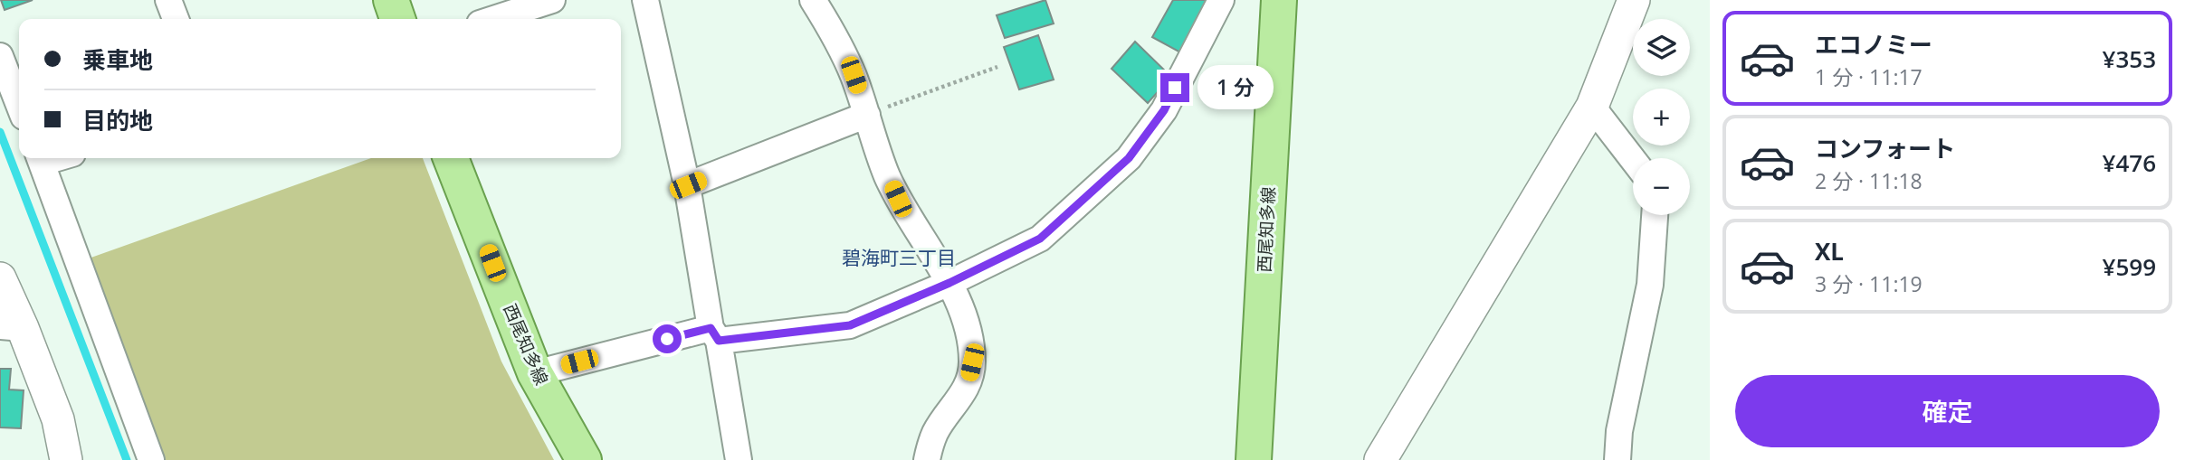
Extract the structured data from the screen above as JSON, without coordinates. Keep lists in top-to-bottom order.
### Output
{
  "streets": {
    "main road": ["西尾知多線"]
  },
  "districts": ["碧海町三丁目"],
  "page": {
    "list": [
      {
        "name": "エコノミー",
        "note": "1 分 · 11:17",
        "value": "¥353"
      },
      {
        "name": "コンフォート",
        "note": "2 分 · 11:18",
        "value": "¥476"
      },
      {
        "name": "XL",
        "note": "3 分 · 11:19",
        "value": "¥599"
      }
    ],
    "map_buttons": ["+", "−"],
    "banner": ["乗車地", "目的地"],
    "bubble": "1 分",
    "buttons": "確定"
  }
}
